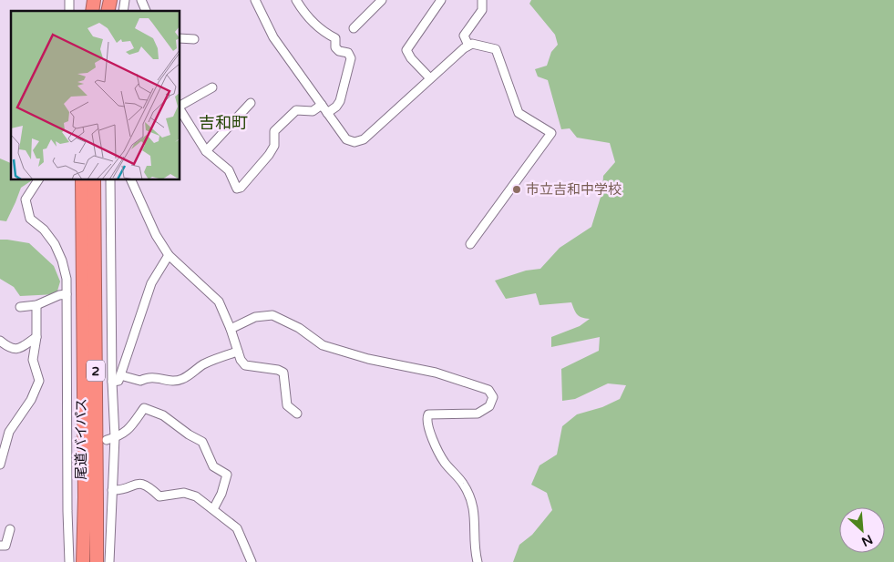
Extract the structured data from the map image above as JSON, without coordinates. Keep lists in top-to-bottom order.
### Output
{
  "streets": {
    "highway": ["2", "尾道バイパス"]
  },
  "districts": ["吉和町"],
  "places": ["市立吉和中学校"],
  "north": "bottom right"
}
